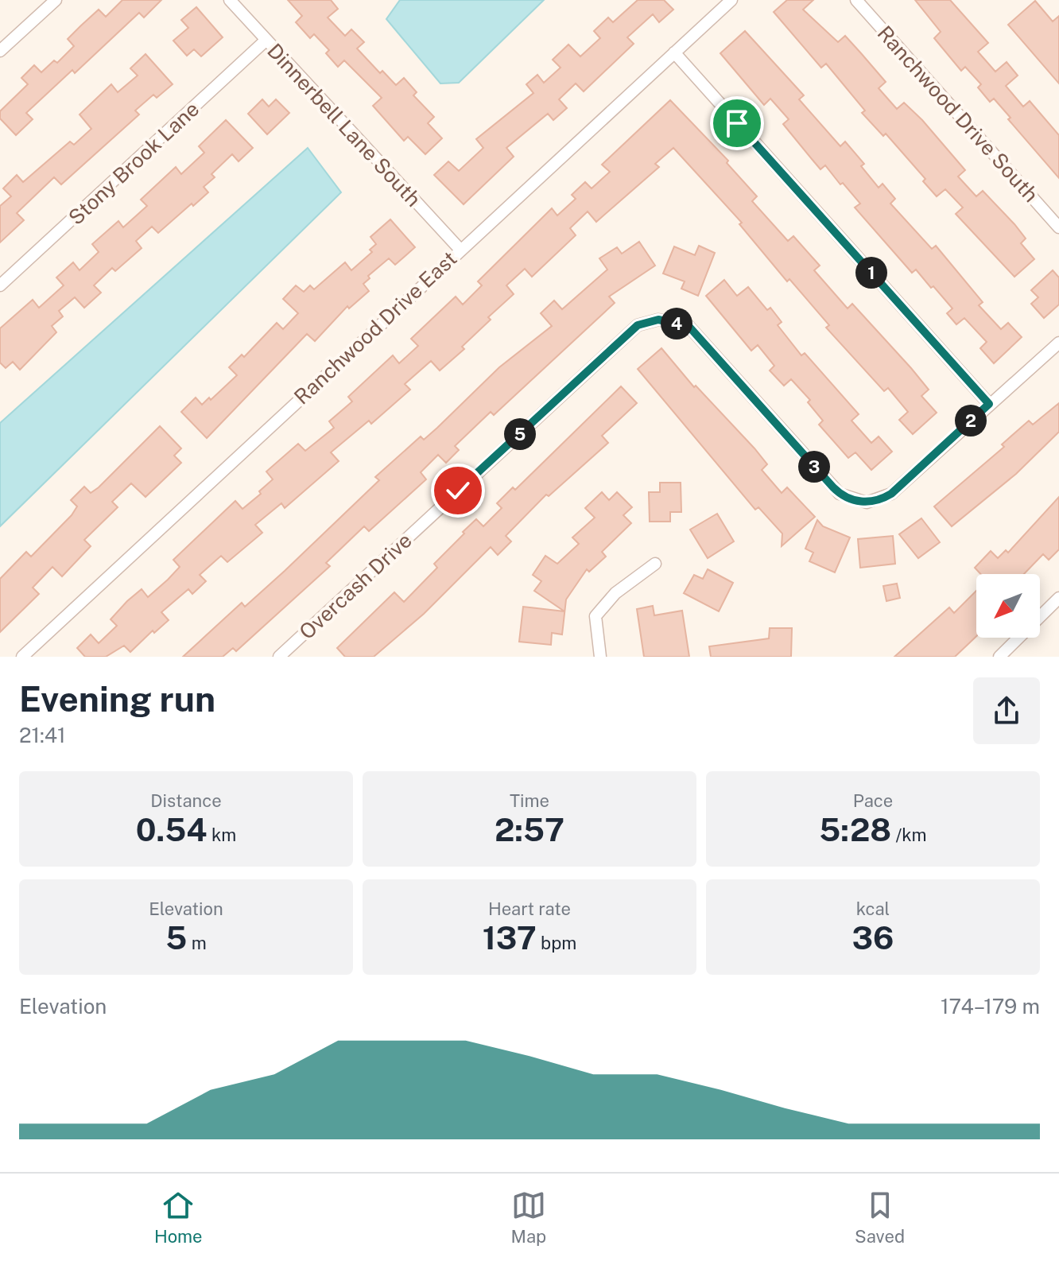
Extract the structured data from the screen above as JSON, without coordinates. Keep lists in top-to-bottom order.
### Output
{
  "streets": {
    "street": [
      "Ranchwood Drive South",
      "Dinnerbell Lane South",
      "Stony Brook Lane",
      "Ranchwood Drive East",
      "Overcash Drive"
    ]
  },
  "crossings": [
    ["Dinnerbell Lane South", "Stony Brook Lane"],
    ["Dinnerbell Lane South", "Ranchwood Drive East"]
  ],
  "north": "bottom left",
  "page": {
    "pins": [
      "1",
      "4",
      "2",
      "5",
      "3"
    ],
    "heading": ["Evening run", "21:41"],
    "stats": [
      ["Distance", "0.54 km"],
      ["Time", "2:57"],
      ["Pace", "5:28 /km"],
      ["Elevation", "5 m"],
      ["Heart rate", "137 bpm"],
      ["kcal", "36"]
    ],
    "chart": ["Elevation", "174–179 m"],
    "tabs": ["Home", "Map", "Saved"]
  }
}
